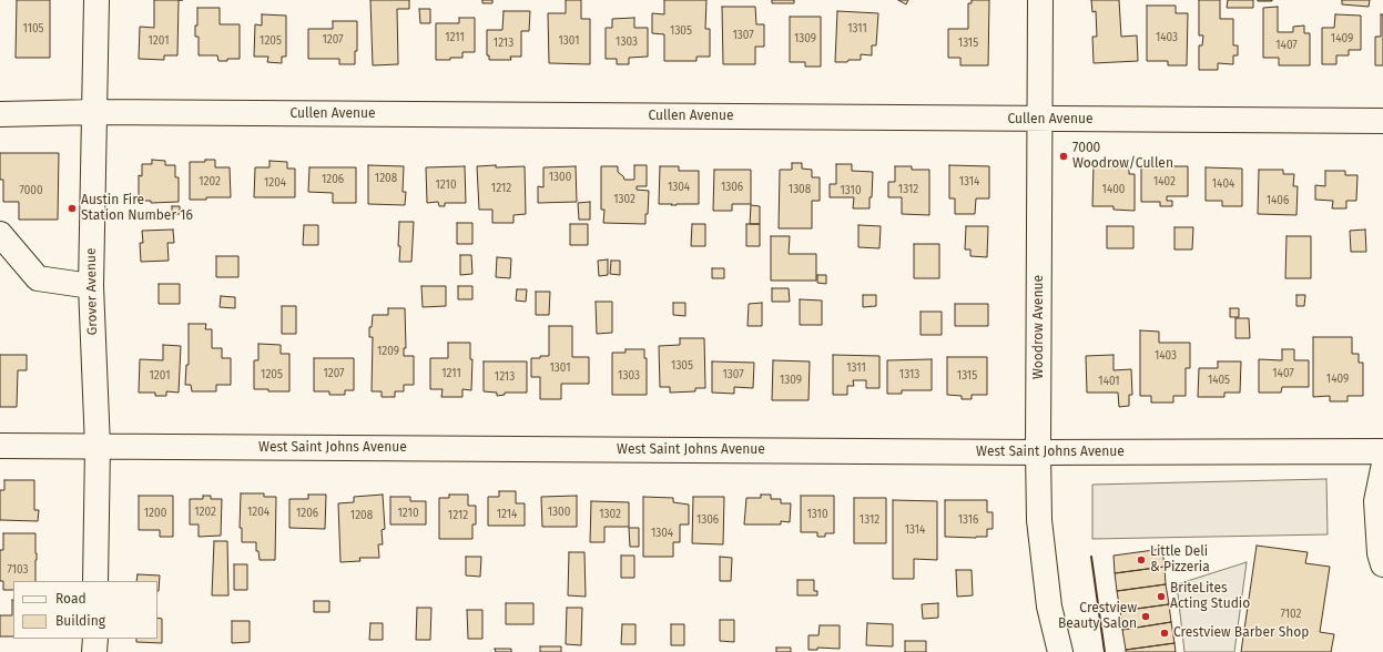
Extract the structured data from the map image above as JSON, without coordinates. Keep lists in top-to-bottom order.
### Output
{
  "streets": {
    "street": [
      "Cullen Avenue",
      "Grover Avenue",
      "Woodrow Avenue",
      "West Saint Johns Avenue"
    ]
  },
  "crossings": [
    ["Cullen Avenue", "Grover Avenue"],
    ["Cullen Avenue", "Woodrow Avenue"],
    ["Grover Avenue", "West Saint Johns Avenue"],
    ["Woodrow Avenue", "West Saint Johns Avenue"]
  ],
  "places": [
    "7000 Woodrow/Cullen",
    "Austin Fire Station Number 16",
    "Little Deli & Pizzeria",
    "BriteLites Acting Studio",
    "Crestview Beauty Salon",
    "Crestview Barber Shop"
  ],
  "house_numbers": [
    "1105",
    "1311",
    "1305",
    "1307",
    "1211",
    "1403",
    "1309",
    "1409",
    "1207",
    "1201",
    "1205",
    "1301",
    "1303",
    "1213",
    "1315",
    "1407",
    "1300",
    "1208",
    "1206",
    "1202",
    "1314",
    "1402",
    "1204",
    "1404",
    "1210",
    "1304",
    "1306",
    "1212",
    "1308",
    "1312",
    "1400",
    "7000",
    "1310",
    "1302",
    "1406",
    "1209",
    "1403",
    "1305",
    "1301",
    "1311",
    "1207",
    "1211",
    "1407",
    "1205",
    "1307",
    "1313",
    "1201",
    "1303",
    "1315",
    "1213",
    "1409",
    "1309",
    "1405",
    "1401",
    "1202",
    "1204",
    "1300",
    "1200",
    "1206",
    "1210",
    "1214",
    "1302",
    "1310",
    "1208",
    "1212",
    "1306",
    "1312",
    "1316",
    "1314",
    "1304",
    "7103",
    "7102"
  ],
  "legend": ["Road", "Building"]
}
